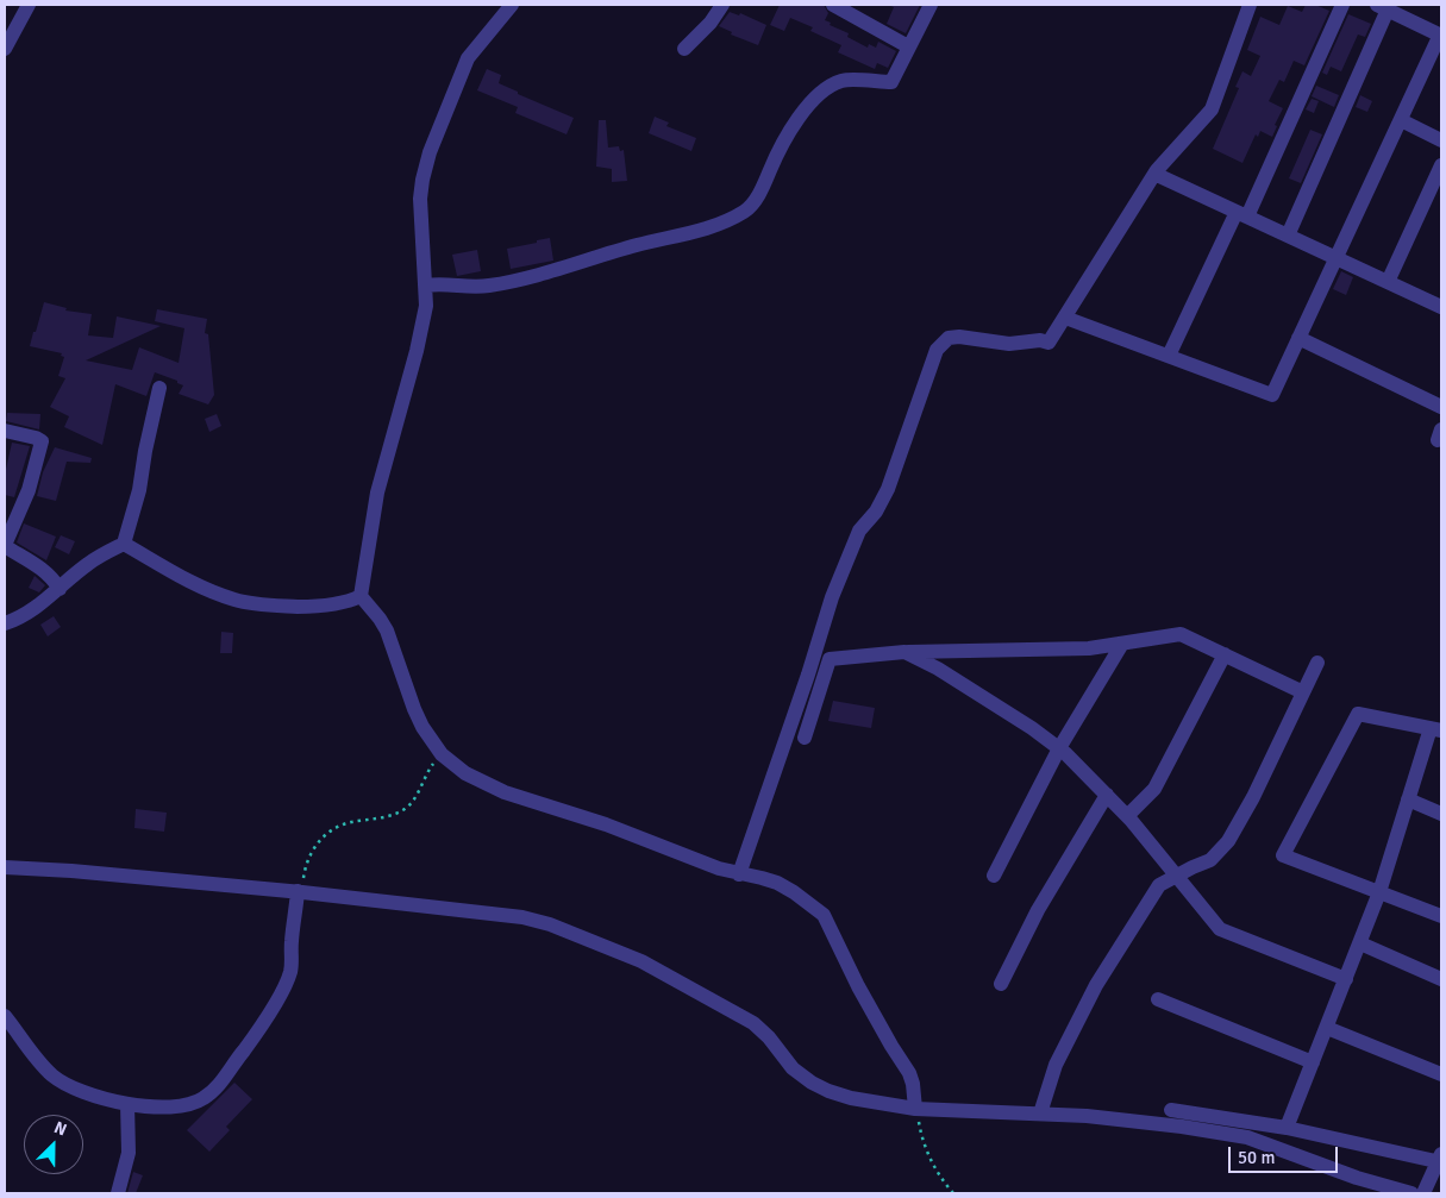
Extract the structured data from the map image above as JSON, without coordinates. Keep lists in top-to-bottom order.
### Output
{
  "scale_bar": "50 m",
  "north": "top right"
}
